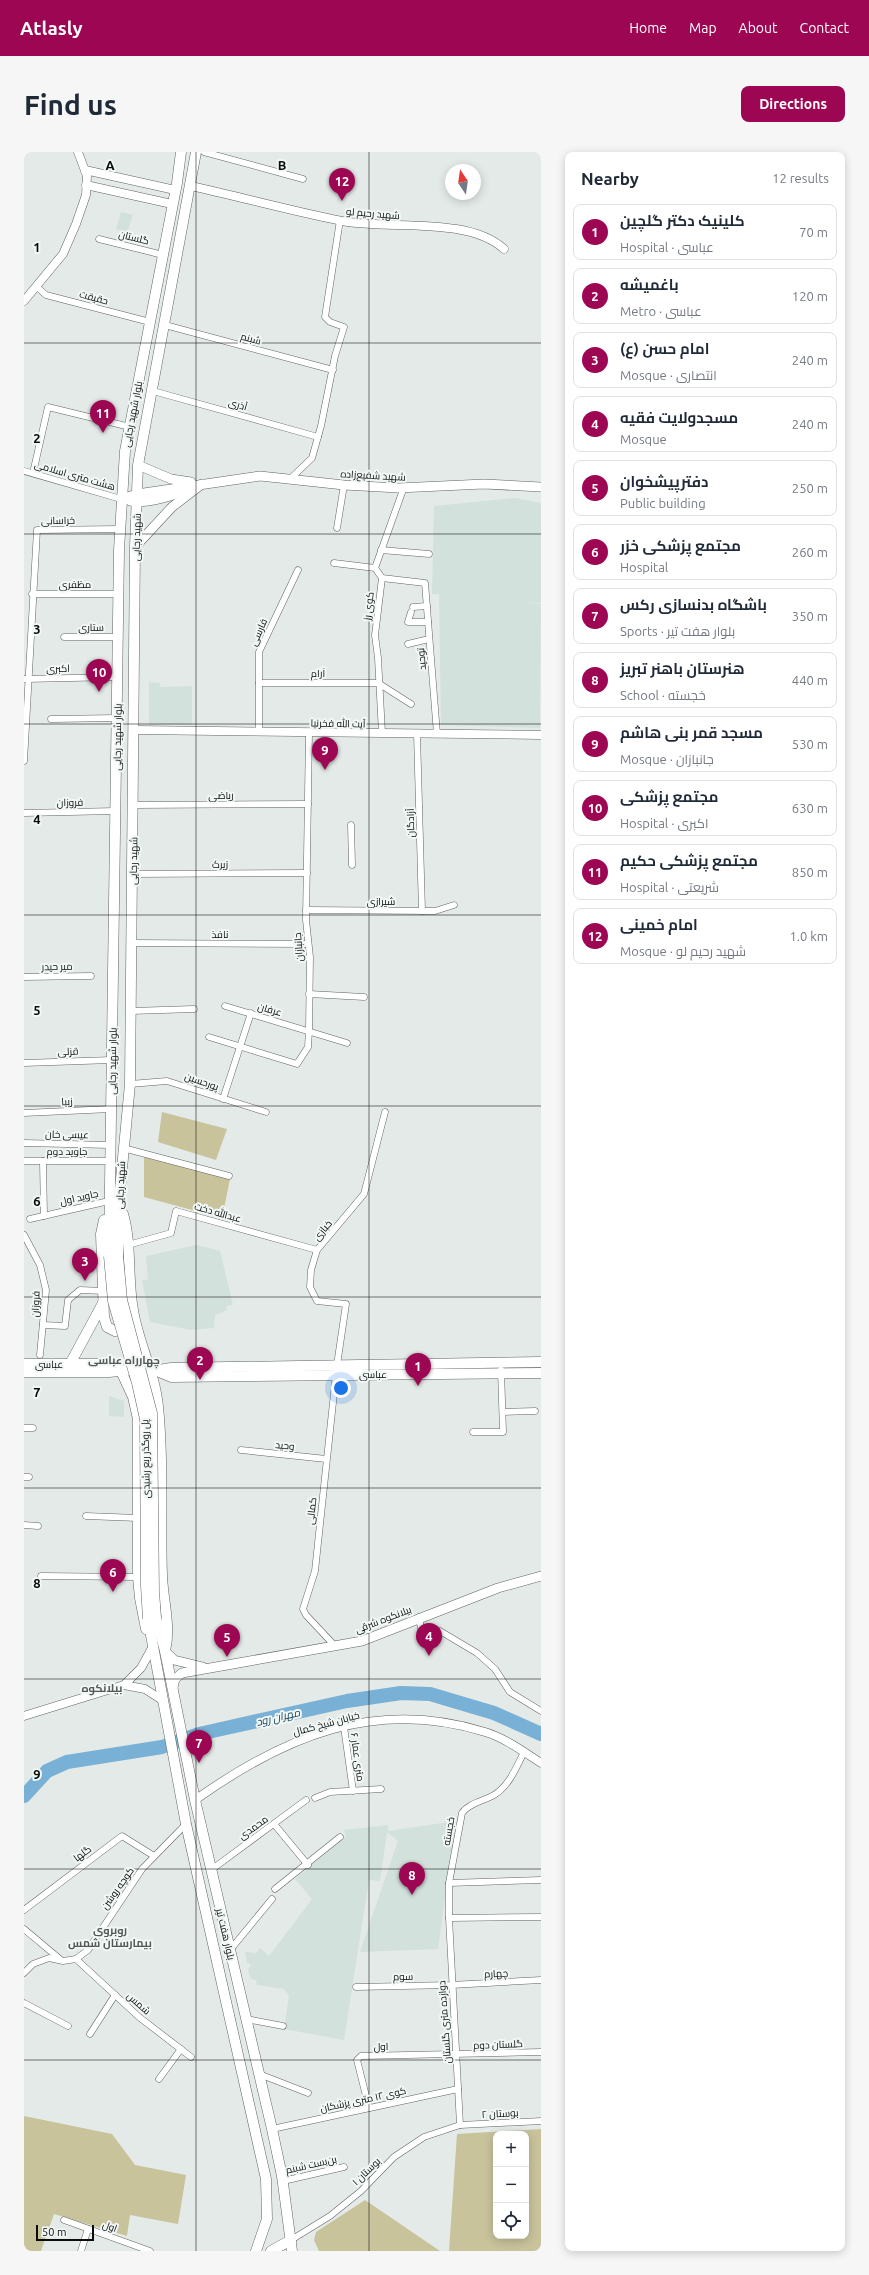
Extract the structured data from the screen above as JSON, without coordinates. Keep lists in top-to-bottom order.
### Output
{
  "streets": {
    "main road": [
      "بلوار شهید رجایی",
      "شهید شفیع‌زاده",
      "شهید رجایی",
      "عباسى",
      "پل روگذر ربع رشیدی",
      "بیلانکوه شرقی",
      "بلوار هفت تیر"
    ],
    "street": [
      "شهید رحیم لو",
      "گلستان",
      "حقیقت",
      "شبنم",
      "آذری",
      "هشت متری اسلامی",
      "خراسانی",
      "مظفری",
      "کوی رز",
      "ستاری",
      "فارسی",
      "توحید",
      "اکبری",
      "آرام",
      "آیت الله فخرنیا",
      "ریاضی",
      "فروزان",
      "آزادگان",
      "زیرک",
      "شیرازی",
      "نافذ",
      "جانبازان",
      "میر حیدر",
      "عرفان",
      "قزلی",
      "پورحسین",
      "زیبا",
      "عیسی خان",
      "جاوید دوم",
      "جاوید اول",
      "عبدالله دخت",
      "خبازی",
      "وحید",
      "کمالی",
      "خیابان شیخ کمال",
      "۶ متری عمار",
      "محمدی",
      "خجسته",
      "گلها",
      "کوچه روشن",
      "چهارم",
      "سوم",
      "شمس",
      "دوازده متری گلستان",
      "گلستان دوم",
      "اول",
      "کوی ۱۲ متری پزشکان",
      "بوستان ۲",
      "بن‌بست شبنم",
      "بوستان ۱"
    ]
  },
  "crossings": [
    ["شهید رحیم لو", "بلوار شهید رجایی"],
    ["گلستان", "بلوار شهید رجایی"],
    ["حقیقت", "بلوار شهید رجایی"],
    ["شبنم", "بلوار شهید رجایی"],
    ["آذری", "بلوار شهید رجایی"],
    ["بلوار شهید رجایی", "هشت متری اسلامی"],
    ["بلوار شهید رجایی", "خراسانی"],
    ["بلوار شهید رجایی", "شهید رجایی"],
    ["بلوار شهید رجایی", "مظفری"],
    ["بلوار شهید رجایی", "ستاری"],
    ["بلوار شهید رجایی", "اکبری"],
    ["بلوار شهید رجایی", "فروزان"],
    ["بلوار شهید رجایی", "قزلی"],
    ["بلوار شهید رجایی", "زیبا"],
    ["بلوار شهید رجایی", "عیسی خان"],
    ["بلوار شهید رجایی", "جاوید دوم"],
    ["بلوار شهید رجایی", "جاوید اول"],
    ["بلوار شهید رجایی", "پل روگذر ربع رشیدی"],
    ["خراسانی", "مظفری"],
    ["خراسانی", "اکبری"],
    ["شهید رجایی", "آیت الله فخرنیا"],
    ["شهید رجایی", "ریاضی"],
    ["شهید رجایی", "زیرک"],
    ["شهید رجایی", "نافذ"],
    ["شهید رجایی", "پورحسین"],
    ["شهید رجایی", "جاوید اول"],
    ["کوی رز", "توحید"],
    ["کوی رز", "آرام"],
    ["کوی رز", "آیت الله فخرنیا"],
    ["فارسی", "آرام"],
    ["فارسی", "آیت الله فخرنیا"],
    ["توحید", "آیت الله فخرنیا"],
    ["آیت الله فخرنیا", "آزادگان"],
    ["آیت الله فخرنیا", "جانبازان"],
    ["ریاضی", "جانبازان"],
    ["آزادگان", "شیرازی"],
    ["زیرک", "جانبازان"],
    ["شیرازی", "جانبازان"],
    ["نافذ", "جانبازان"],
    ["جانبازان", "عرفان"],
    ["عبدالله دخت", "خبازی"],
    ["خبازی", "عباسى"],
    ["خبازی", "کمالی"],
    ["عباسى", "کمالی"],
    ["وحید", "کمالی"],
    ["پل روگذر ربع رشیدی", "بلوار هفت تیر"],
    ["کمالی", "بیلانکوه شرقی"],
    ["بیلانکوه شرقی", "بلوار هفت تیر"],
    ["خیابان شیخ کمال", "۶ متری عمار"],
    ["خیابان شیخ کمال", "خجسته"],
    ["خیابان شیخ کمال", "بلوار هفت تیر"],
    ["محمدی", "بلوار هفت تیر"],
    ["خجسته", "دوازده متری گلستان"],
    ["گلها", "کوچه روشن"],
    ["کوچه روشن", "بلوار هفت تیر"],
    ["کوچه روشن", "شمس"],
    ["بلوار هفت تیر", "کوی ۱۲ متری پزشکان"],
    ["بلوار هفت تیر", "بن‌بست شبنم"],
    ["بلوار هفت تیر", "بوستان ۱"],
    ["چهارم", "سوم"],
    ["چهارم", "دوازده متری گلستان"],
    ["سوم", "دوازده متری گلستان"],
    ["دوازده متری گلستان", "گلستان دوم"],
    ["دوازده متری گلستان", "اول"],
    ["دوازده متری گلستان", "کوی ۱۲ متری پزشکان"],
    ["دوازده متری گلستان", "بوستان ۲"],
    ["دوازده متری گلستان", "بوستان ۱"],
    ["گلستان دوم", "اول"],
    ["اول", "کوی ۱۲ متری پزشکان"],
    ["بوستان ۲", "بوستان ۱"]
  ],
  "districts": ["چهارراه عباسی", "بیلانکوه", "روبروی بیمارستان شمس"],
  "water": ["مهران رود"],
  "scale_bar": "50 m",
  "north": "top",
  "page": {
    "header": "Atlasly",
    "nav": [
      "Home",
      "Map",
      "About",
      "Contact"
    ],
    "buttons": "Directions",
    "title": "Find us",
    "heading": ["Nearby", "12 results"],
    "pins": [
      "12",
      "11",
      "10",
      "9",
      "3",
      "2",
      "1",
      "6",
      "4",
      "5",
      "7",
      "8"
    ],
    "list": [
      {
        "mark": "1",
        "name": "کلینیک دکتر گلچین",
        "note": "Hospital · عباسى",
        "value": "70 m"
      },
      {
        "mark": "2",
        "name": "باغمیشه",
        "note": "Metro · عباسى",
        "value": "120 m"
      },
      {
        "mark": "3",
        "name": "امام حسن (ع)",
        "note": "Mosque · انتصاری",
        "value": "240 m"
      },
      {
        "mark": "4",
        "name": "مسجدولایت فقیه",
        "note": "Mosque",
        "value": "240 m"
      },
      {
        "mark": "5",
        "name": "دفترپیشخوان",
        "note": "Public building",
        "value": "250 m"
      },
      {
        "mark": "6",
        "name": "مجتمع پزشکی خزر",
        "note": "Hospital",
        "value": "260 m"
      },
      {
        "mark": "7",
        "name": "باشگاه بدنسازی رکس",
        "note": "Sports · بلوار هفت تیر",
        "value": "350 m"
      },
      {
        "mark": "8",
        "name": "هنرستان باهنر تبریز",
        "note": "School · خجسته",
        "value": "440 m"
      },
      {
        "mark": "9",
        "name": "مسجد قمر بنی هاشم",
        "note": "Mosque · جانبازان",
        "value": "530 m"
      },
      {
        "mark": "10",
        "name": "مجتمع پزشکی",
        "note": "Hospital · اکبری",
        "value": "630 m"
      },
      {
        "mark": "11",
        "name": "مجتمع پزشکی حکیم",
        "note": "Hospital · شریعتی",
        "value": "850 m"
      },
      {
        "mark": "12",
        "name": "امام خمینی",
        "note": "Mosque · شهید رحیم لو",
        "value": "1.0 km"
      }
    ],
    "map_buttons": ["+", "−"],
    "scale": "50 m"
  },
  "grid": {
    "columns": ["A", "B"],
    "rows": [
      "1",
      "2",
      "3",
      "4",
      "5",
      "6",
      "7",
      "8",
      "9"
    ]
  }
}
